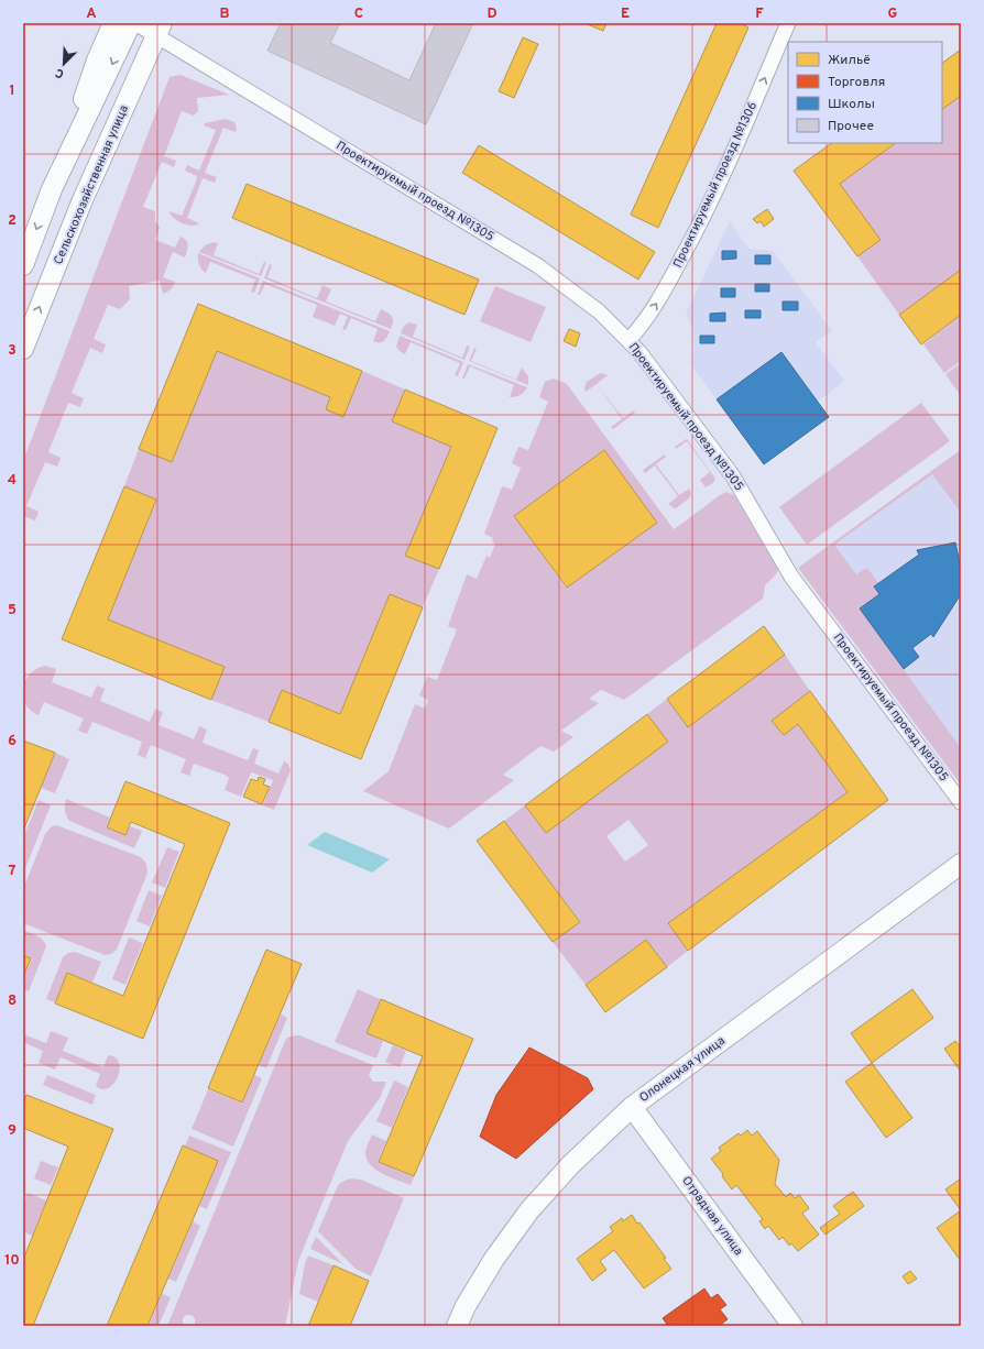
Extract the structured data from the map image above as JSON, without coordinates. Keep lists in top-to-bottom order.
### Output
{
  "streets": {
    "street": [
      "Сельскохозяйственная улица",
      "Проектируемый проезд №1306",
      "Проектируемый проезд №1305",
      "Олонецкая улица",
      "Отрадная улица"
    ]
  },
  "crossings": [
    ["Сельскохозяйственная улица", "Проектируемый проезд №1305"],
    ["Проектируемый проезд №1306", "Проектируемый проезд №1305"],
    ["Олонецкая улица", "Отрадная улица"]
  ],
  "one_way": ["Проектируемый проезд №1306"],
  "legend": [
    "Жильё",
    "Торговля",
    "Школы",
    "Прочее"
  ],
  "north": "bottom left",
  "grid": {
    "columns": [
      "A",
      "B",
      "C",
      "D",
      "E",
      "F",
      "G"
    ],
    "rows": [
      "1",
      "2",
      "3",
      "4",
      "5",
      "6",
      "7",
      "8",
      "9",
      "10"
    ]
  }
}
